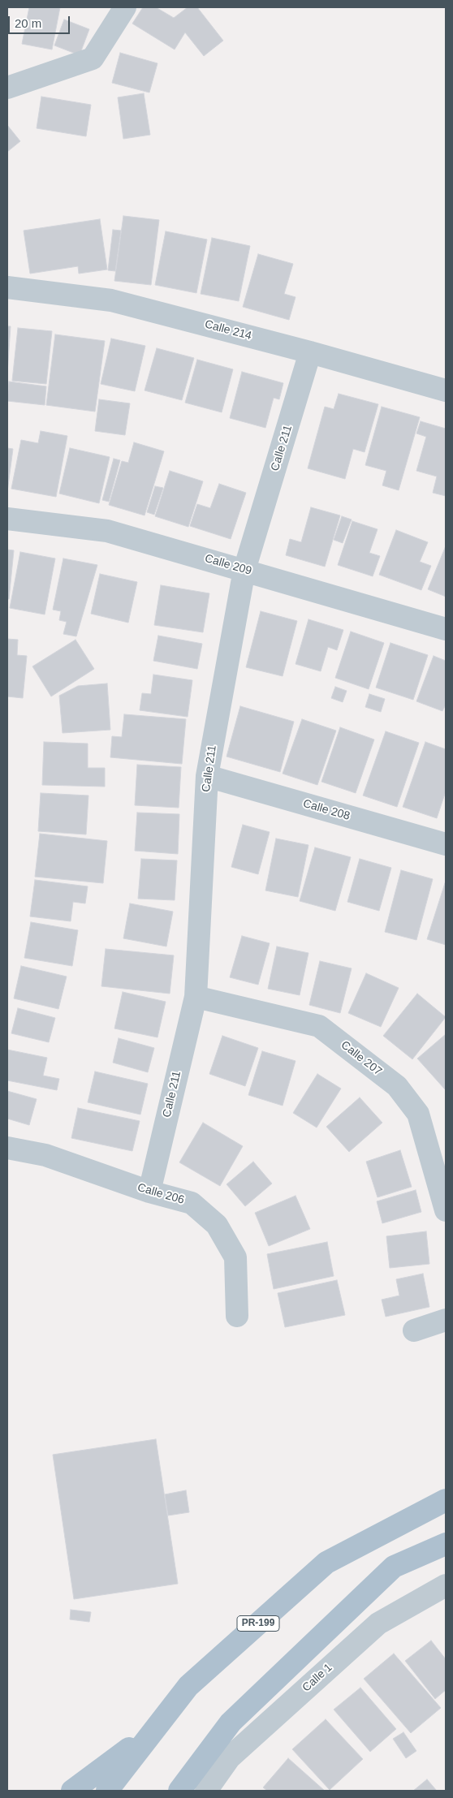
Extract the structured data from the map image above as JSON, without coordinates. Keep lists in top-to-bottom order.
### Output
{
  "streets": {
    "main road": ["PR-199"],
    "street": [
      "Calle 214",
      "Calle 211",
      "Calle 209",
      "Calle 208",
      "Calle 207",
      "Calle 206",
      "Calle 1"
    ]
  },
  "crossings": [
    ["Calle 214", "Calle 211"],
    ["Calle 211", "Calle 209"],
    ["Calle 211", "Calle 208"],
    ["Calle 211", "Calle 207"],
    ["Calle 211", "Calle 206"]
  ],
  "scale_bar": "20 m"
}
